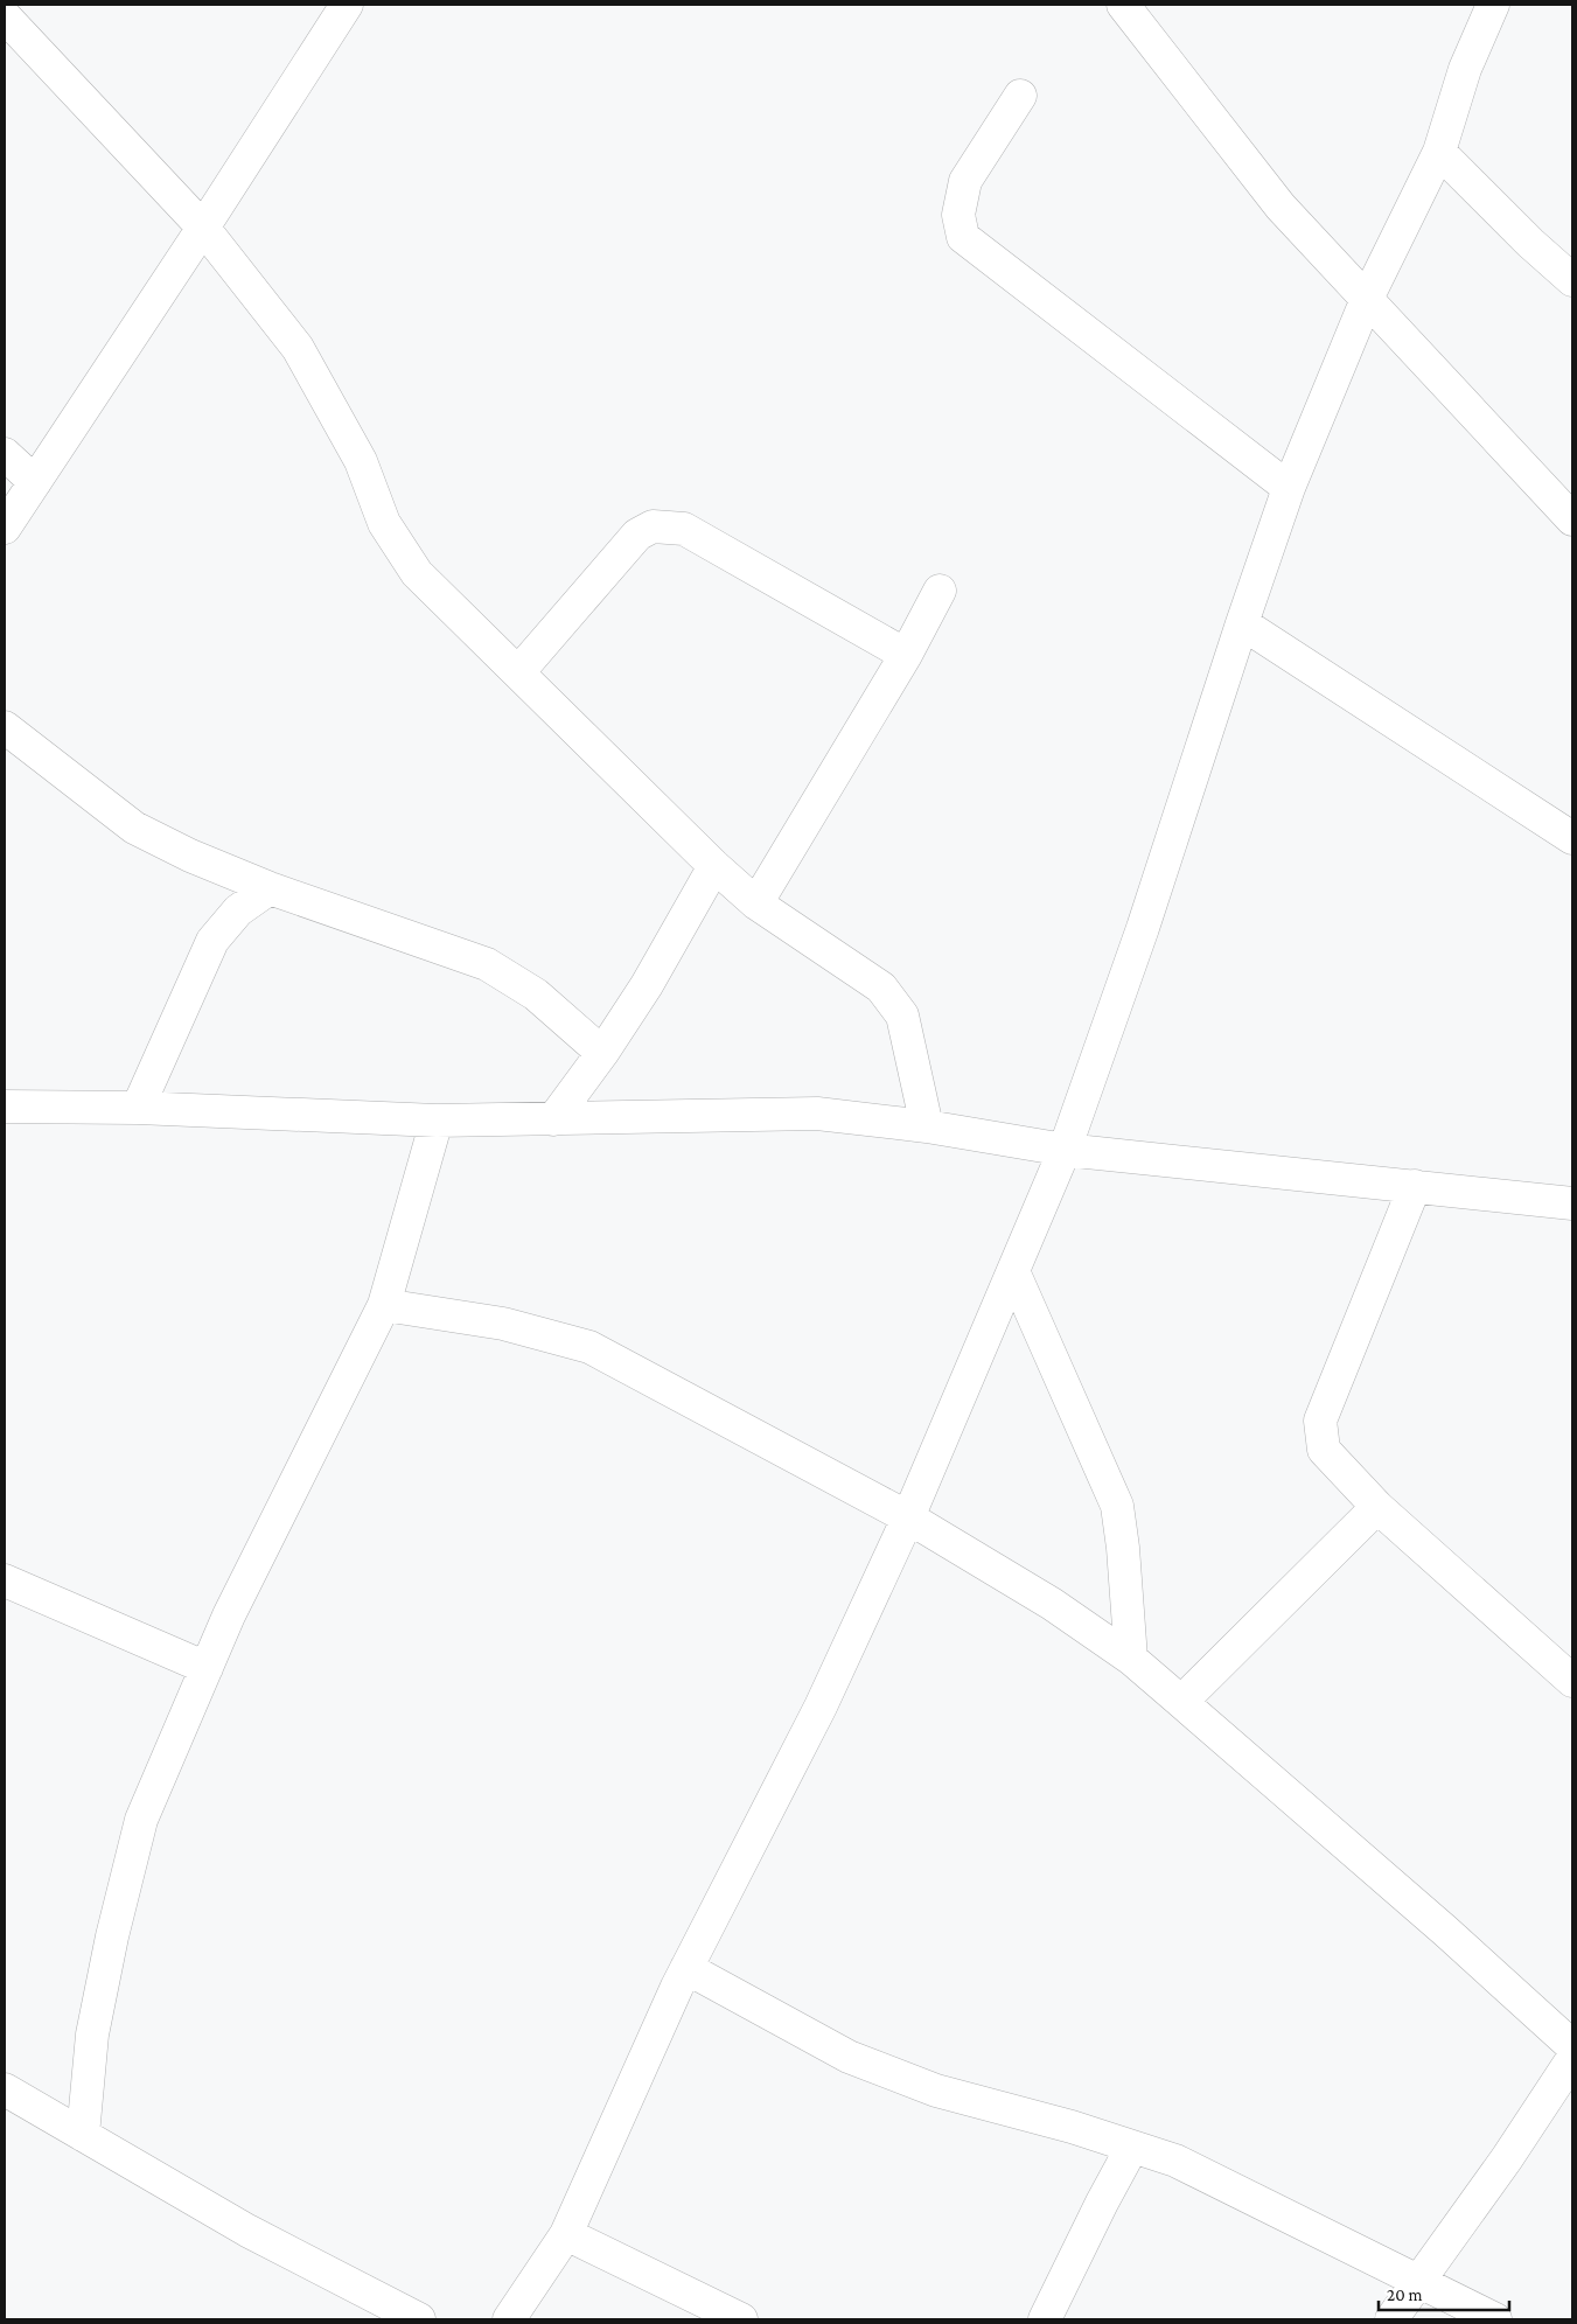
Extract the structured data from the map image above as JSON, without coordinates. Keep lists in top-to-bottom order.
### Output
{
  "scale_bar": "20 m"
}
